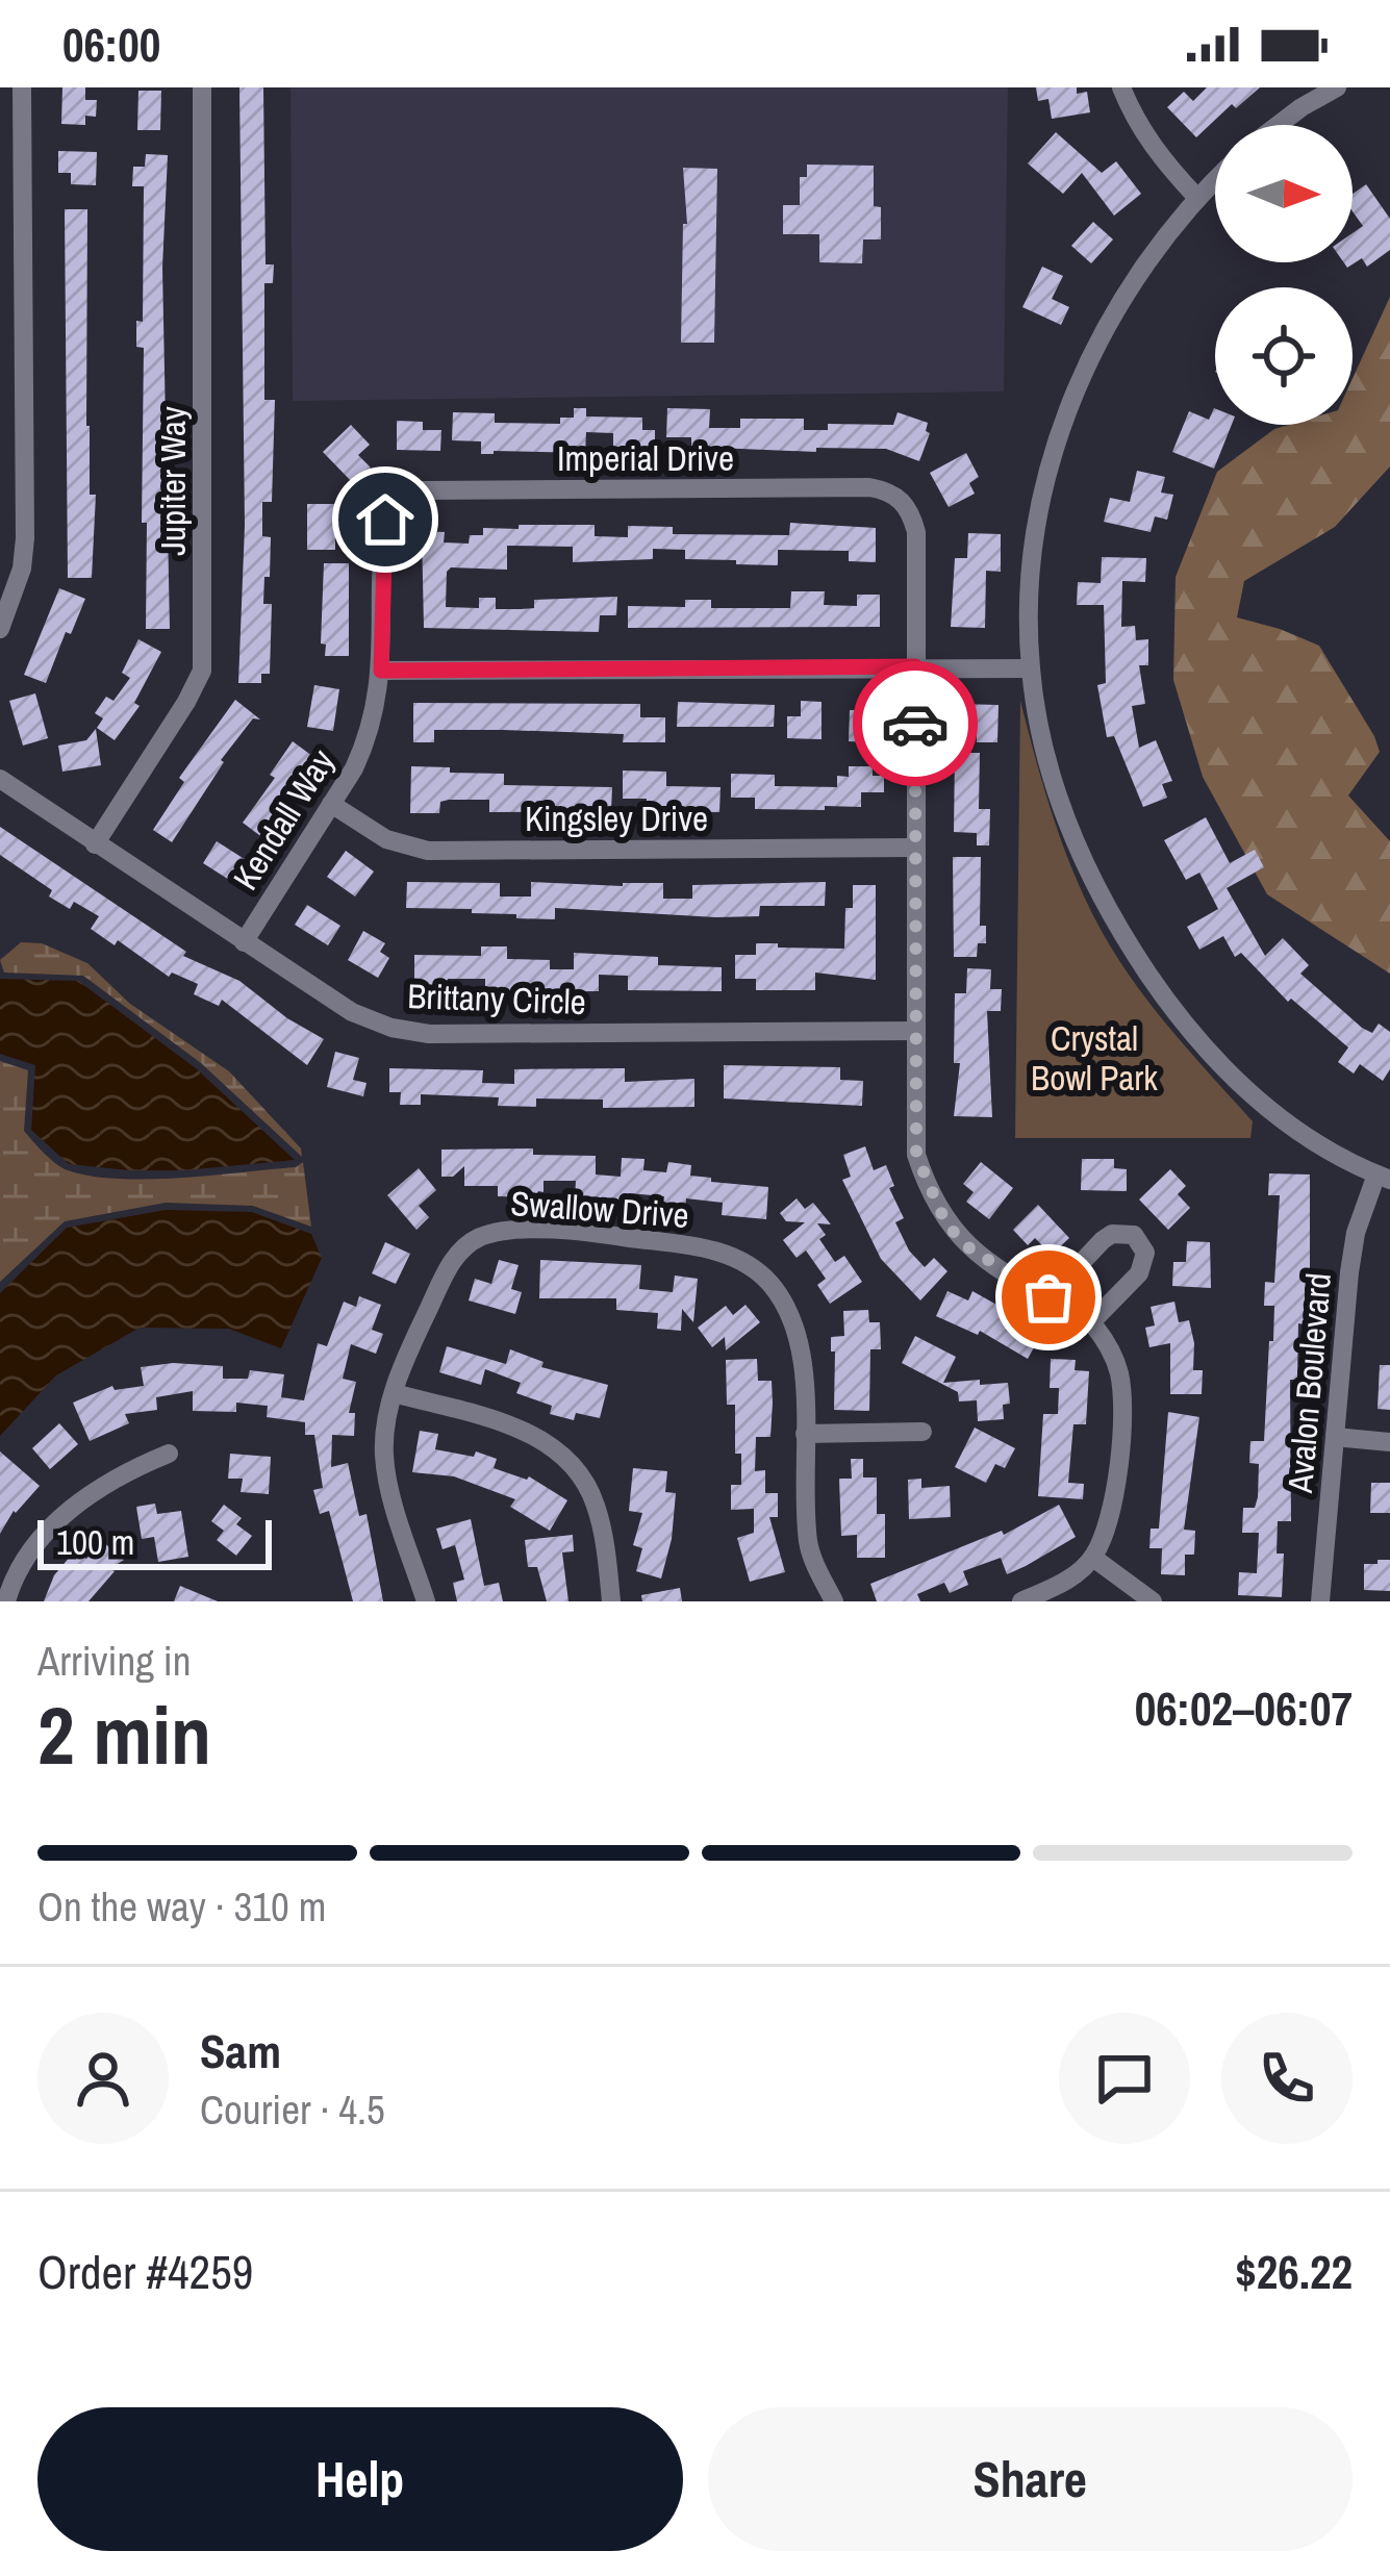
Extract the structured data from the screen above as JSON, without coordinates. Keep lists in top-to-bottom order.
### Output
{
  "streets": {
    "street": [
      "Imperial Drive",
      "Jupiter Way",
      "Kingsley Drive",
      "Kendall Way",
      "Brittany Circle",
      "Swallow Drive",
      "Avalon Boulevard"
    ]
  },
  "crossings": [
    ["Imperial Drive", "Kendall Way"],
    ["Jupiter Way", "Brittany Circle"],
    ["Kingsley Drive", "Kendall Way"],
    ["Kendall Way", "Brittany Circle"]
  ],
  "parks": ["Crystal Bowl Park"],
  "scale_bar": "100 m",
  "north": "right",
  "page": {
    "status": "06:00",
    "scale": "100 m",
    "heading": ["2 min", "Arriving in", "06:02–06:07"],
    "panel": [
      "Sam",
      "Courier · 4.5",
      "Order #4259",
      "$26.22"
    ],
    "bar": "On the way · 310 m",
    "buttons": ["Help", "Share"]
  }
}
